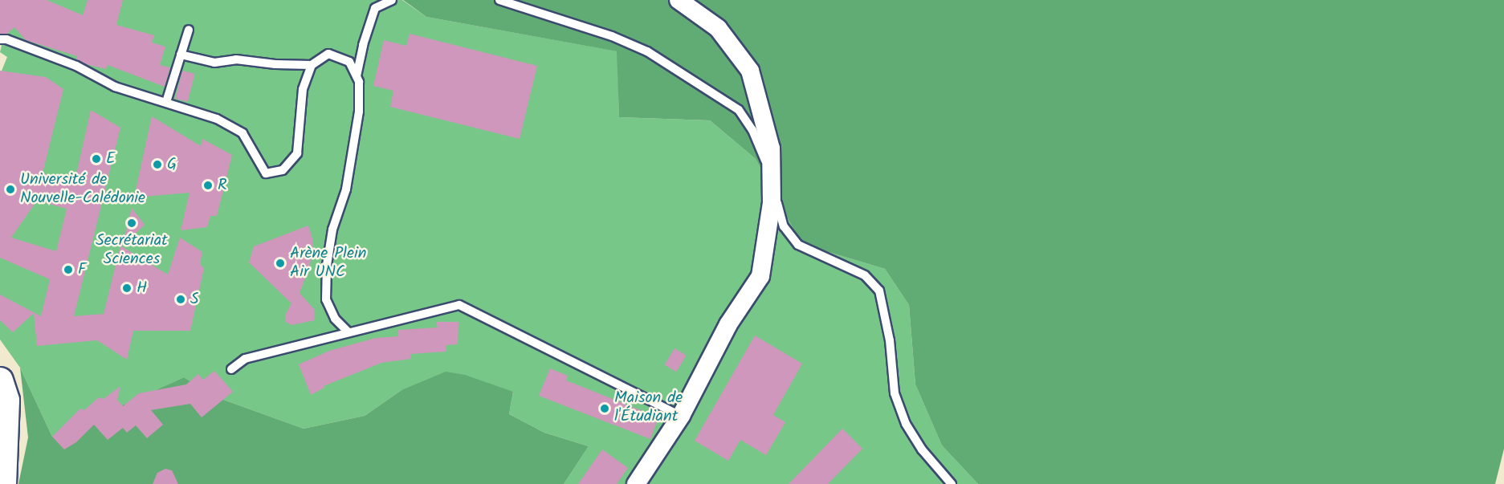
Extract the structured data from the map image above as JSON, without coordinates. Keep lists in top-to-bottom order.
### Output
{
  "places": [
    "E",
    "G",
    "R",
    "Université de Nouvelle-Calédonie",
    "Secrétariat Sciences",
    "Arène Plein Air UNC",
    "F",
    "H",
    "S",
    "Maison de l'Étudiant"
  ]
}
